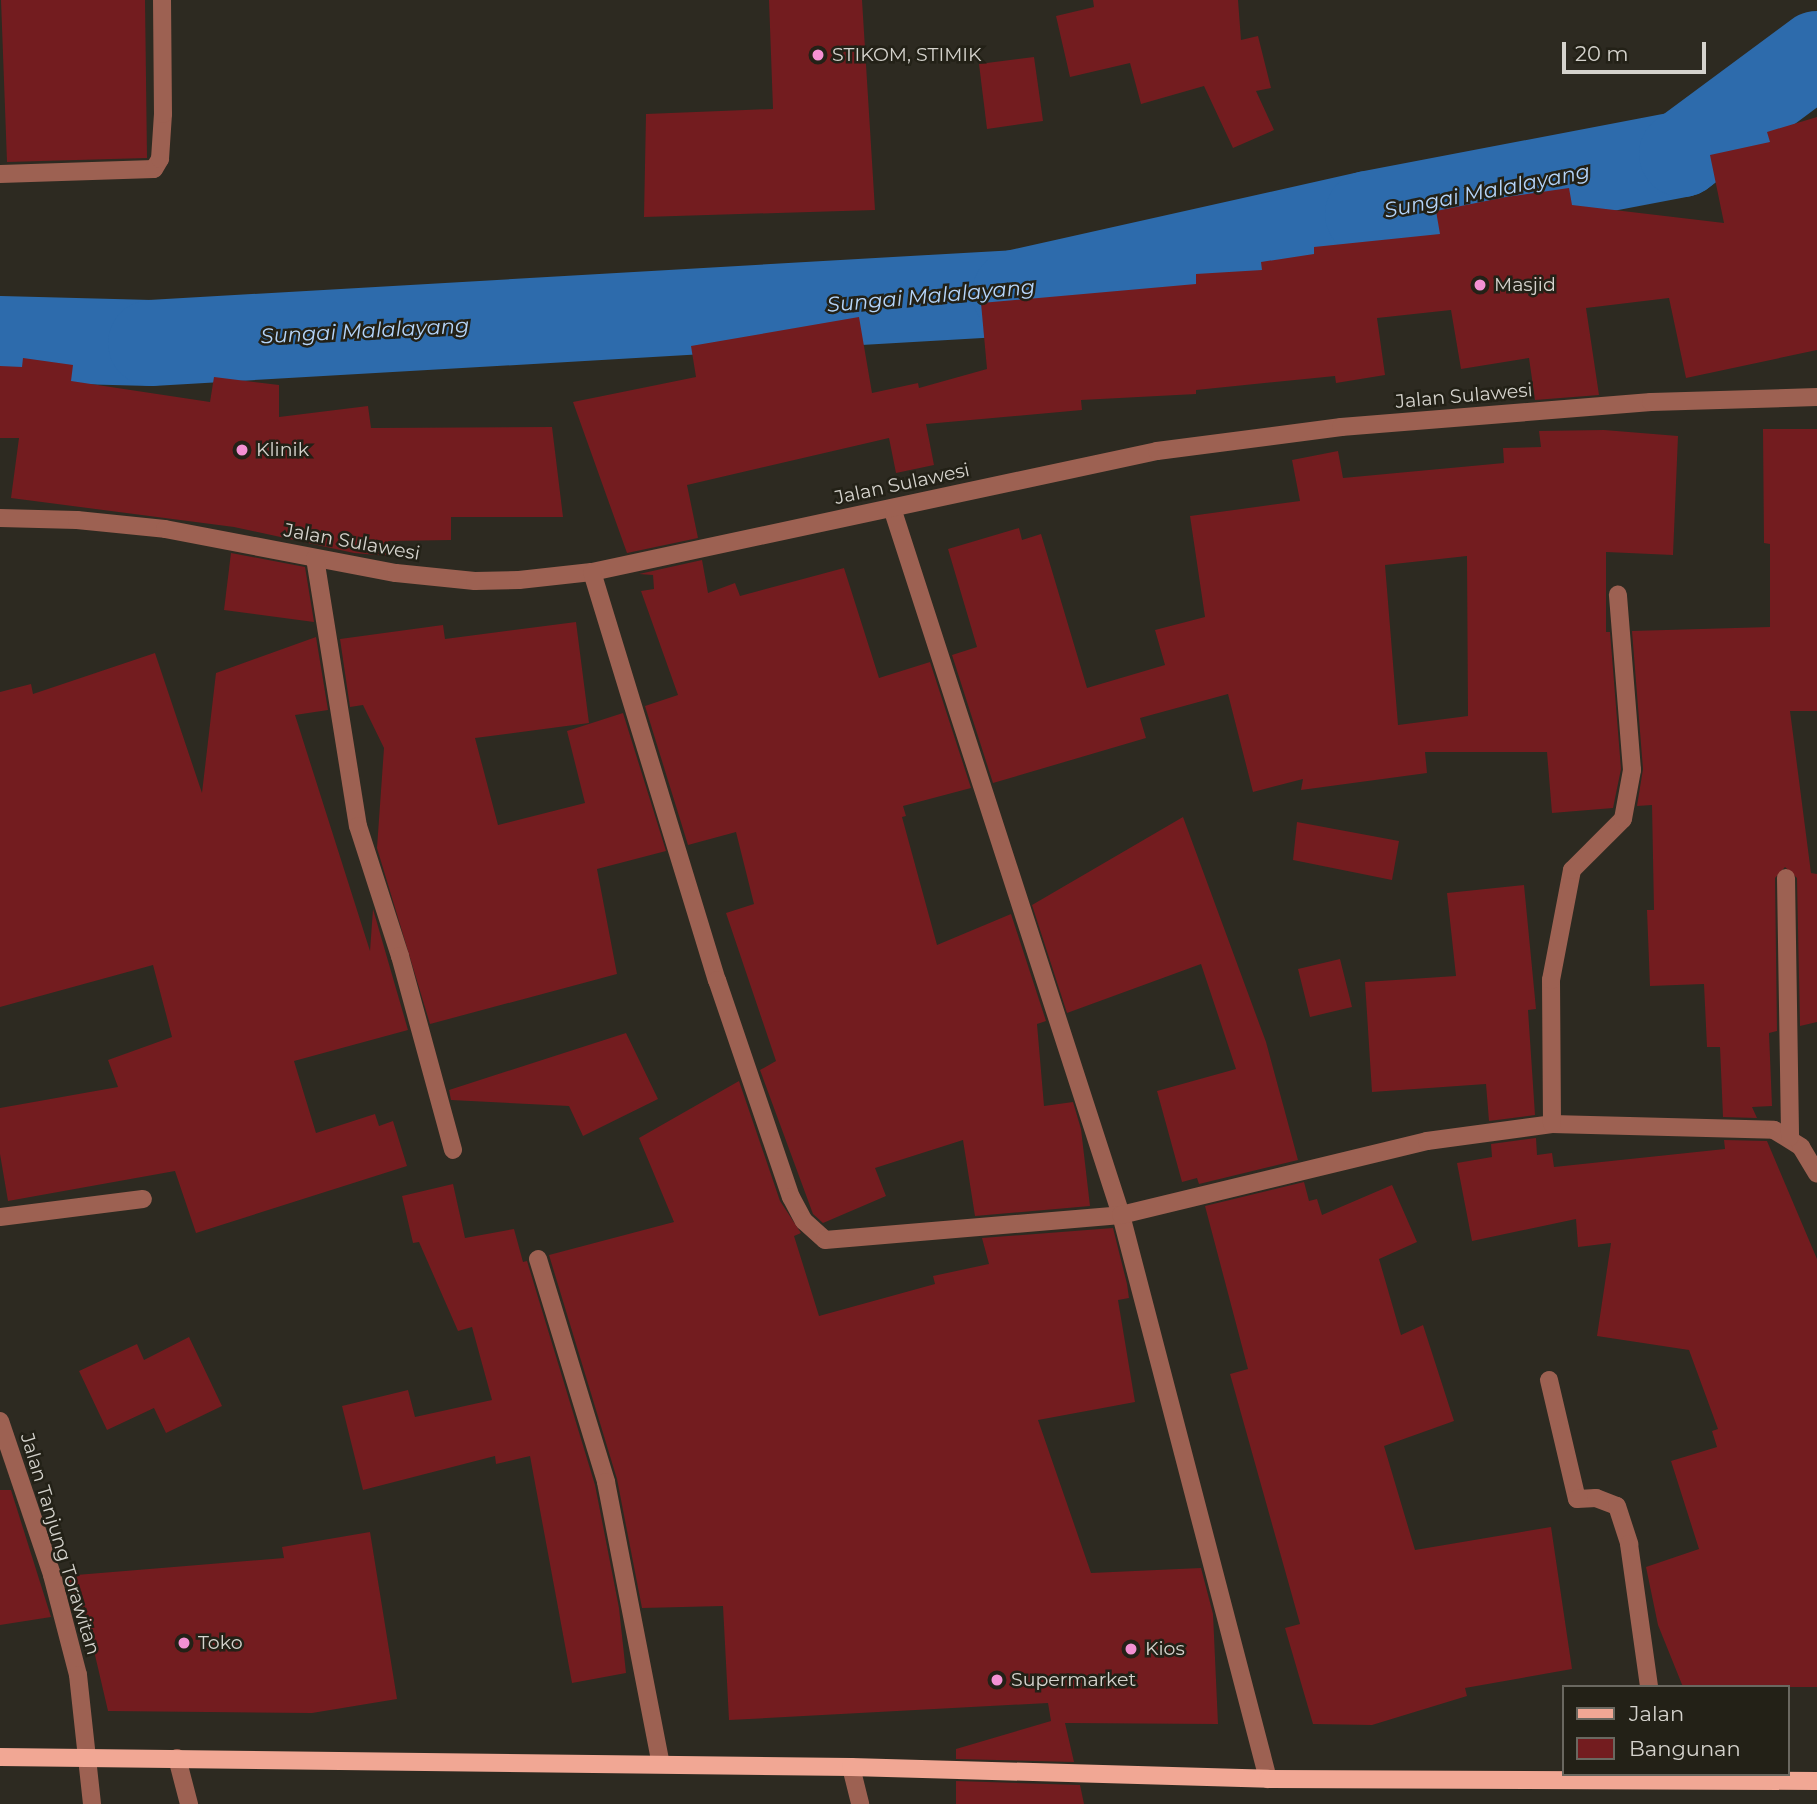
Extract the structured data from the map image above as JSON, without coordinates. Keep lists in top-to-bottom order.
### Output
{
  "streets": {
    "street": ["Jalan Sulawesi", "Jalan Tanjung Torawitan"]
  },
  "water": ["Sungai Malalayang"],
  "places": [
    "STIKOM, STIMIK",
    "Masjid",
    "Klinik",
    "Toko",
    "Kios",
    "Supermarket"
  ],
  "legend": ["Jalan", "Bangunan"],
  "scale_bar": "20 m"
}
